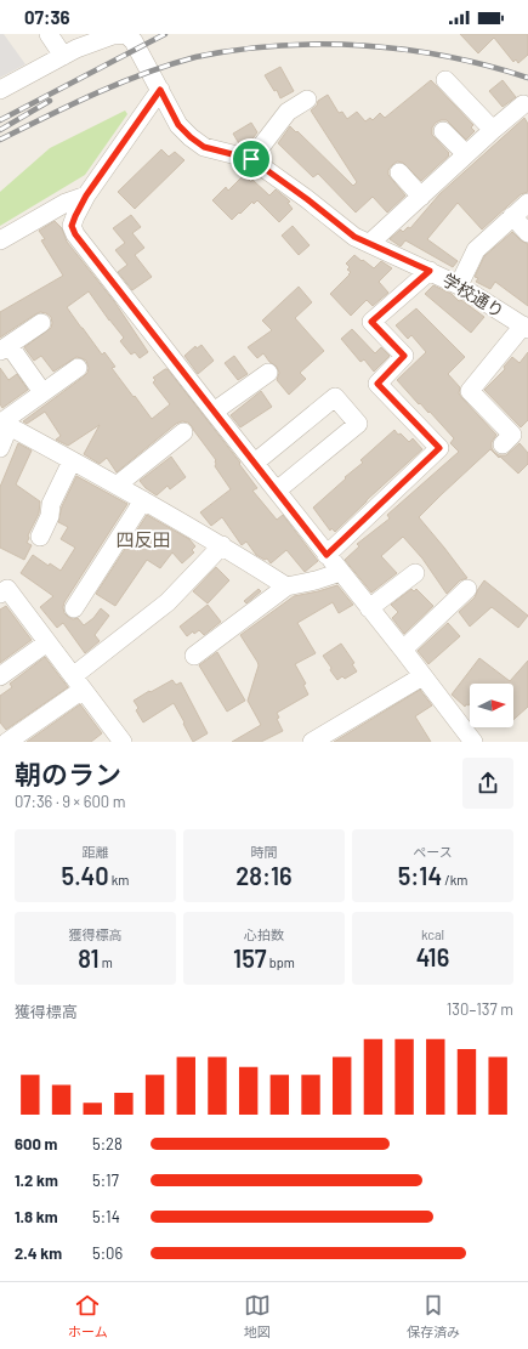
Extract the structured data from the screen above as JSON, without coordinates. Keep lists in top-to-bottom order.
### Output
{
  "streets": {
    "street": ["学校通り"]
  },
  "districts": ["四反田"],
  "north": "right",
  "page": {
    "status": "07:36",
    "heading": ["朝のラン", "07:36 · 9 × 600 m"],
    "stats": [
      ["距離", "5.40 km"],
      ["時間", "28:16"],
      ["ペース", "5:14 /km"],
      ["獲得標高", "81 m"],
      ["心拍数", "157 bpm"],
      ["kcal", "416"]
    ],
    "chart": ["獲得標高", "130–137 m"],
    "list": [
      {
        "name": "600 m",
        "note": "5:28"
      },
      {
        "name": "1.2 km",
        "note": "5:17"
      },
      {
        "name": "1.8 km",
        "note": "5:14"
      },
      {
        "name": "2.4 km",
        "note": "5:06"
      }
    ],
    "tabs": ["ホーム", "地図", "保存済み"]
  }
}
